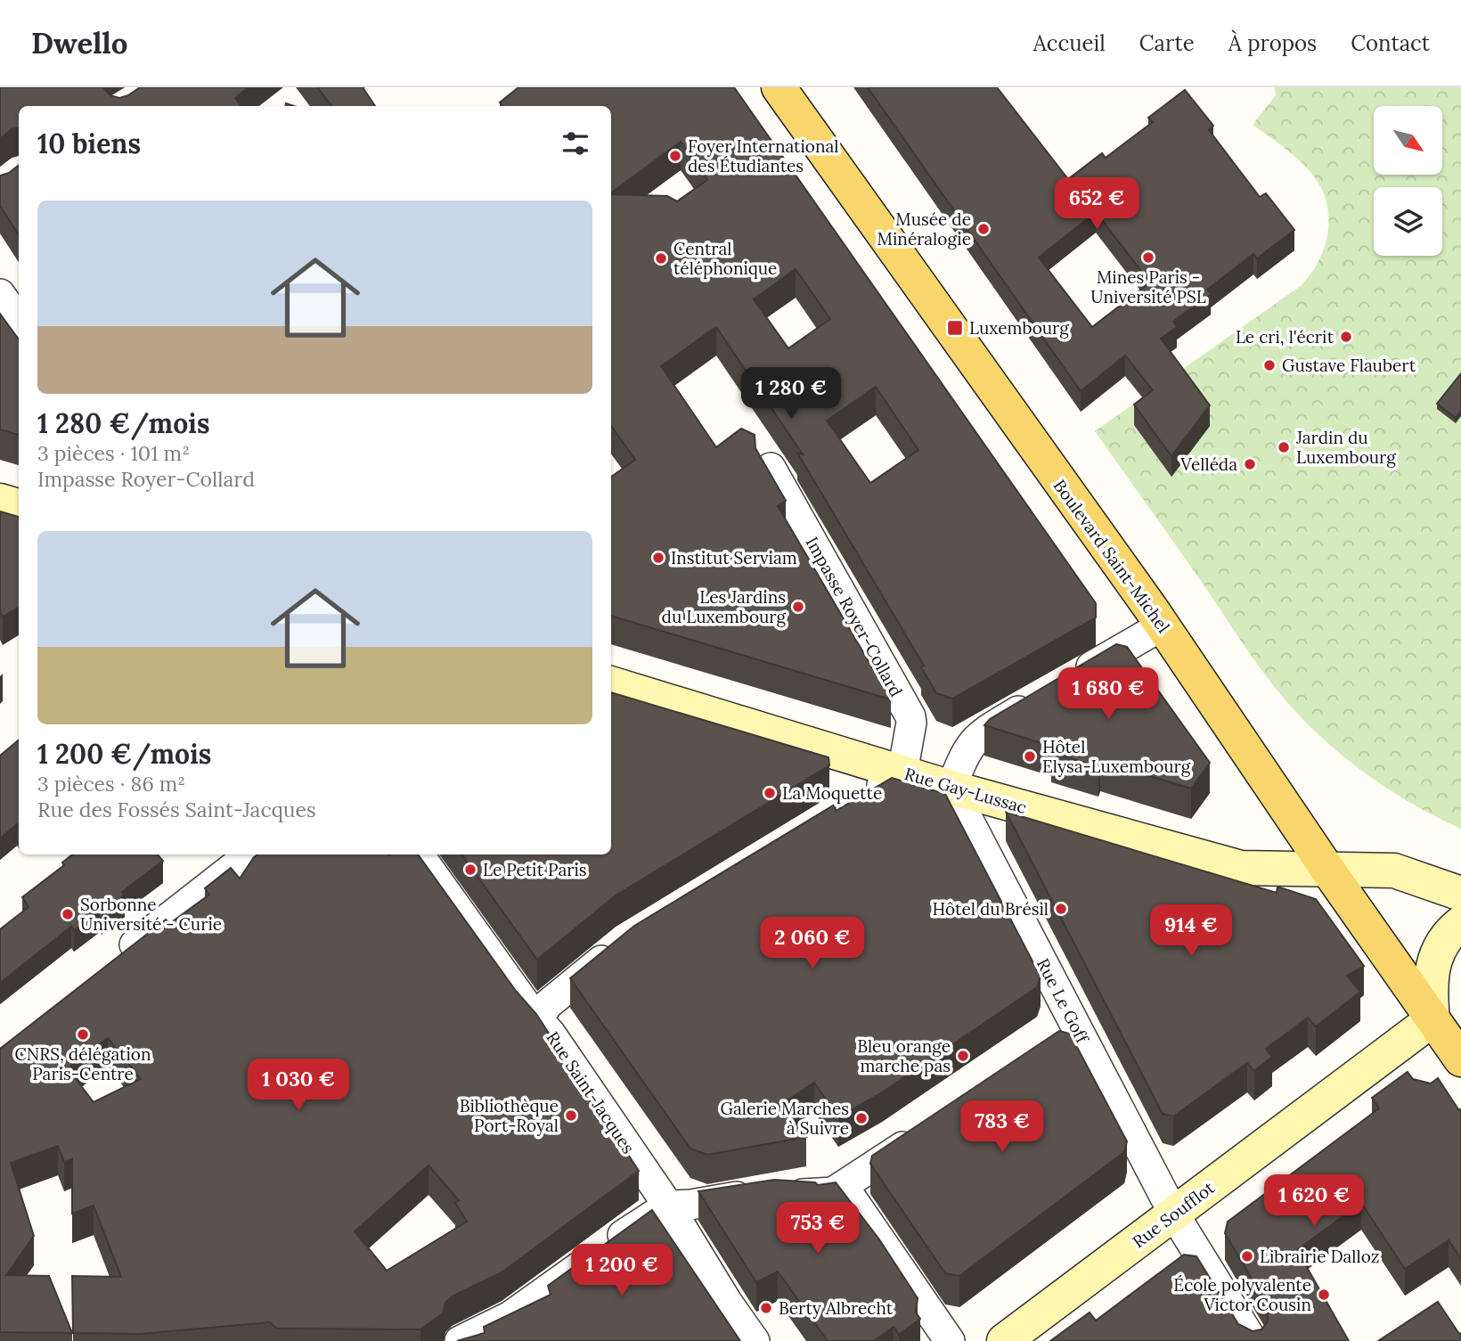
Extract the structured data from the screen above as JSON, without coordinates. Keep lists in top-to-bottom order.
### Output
{
  "streets": {
    "main road": ["Boulevard Saint-Michel"],
    "street": [
      "Impasse Royer-Collard",
      "Rue Gay-Lussac",
      "Rue Le Goff",
      "Rue Saint-Jacques",
      "Rue Soufflot"
    ]
  },
  "crossings": [
    ["Boulevard Saint-Michel", "Rue Gay-Lussac"],
    ["Boulevard Saint-Michel", "Rue Soufflot"],
    ["Impasse Royer-Collard", "Rue Gay-Lussac"],
    ["Rue Gay-Lussac", "Rue Le Goff"],
    ["Rue Le Goff", "Rue Soufflot"]
  ],
  "places": {
    "other": [
      "Foyer International des Étudiantes",
      "Musée de Minéralogie",
      "Mines Paris - Université PSL",
      "Central téléphonique",
      "Le cri, l'écrit",
      "Gustave Flaubert",
      "Jardin du Luxembourg",
      "Velléda",
      "Institut Serviam",
      "Les Jardins du Luxembourg",
      "Hôtel Elysa-Luxembourg",
      "La Moquette",
      "Le Petit Paris",
      "Hôtel du Brésil",
      "Sorbonne Université - Curie",
      "CNRS, délégation Paris-Centre",
      "Bleu orange marche pas",
      "Bibliothèque Port-Royal",
      "Galerie Marches à Suivre",
      "Librairie Dalloz",
      "École polyvalente Victor Cousin",
      "Berty Albrecht"
    ],
    "transit": ["Luxembourg"]
  },
  "north": "bottom right",
  "page": {
    "header": "Dwello",
    "nav": [
      "Accueil",
      "Carte",
      "À propos",
      "Contact"
    ],
    "heading": "10 biens",
    "price": [
      "652 €",
      "1 280 €",
      "1 680 €",
      "914 €",
      "2 060 €",
      "1 030 €",
      "783 €",
      "1 620 €",
      "753 €",
      "1 200 €"
    ],
    "list": [
      {
        "name": "1 280 €/mois",
        "note": "3 pièces · 101 m² · Impasse Royer-Collard"
      },
      {
        "name": "1 200 €/mois",
        "note": "3 pièces · 86 m² · Rue des Fossés Saint-Jacques"
      }
    ]
  }
}
